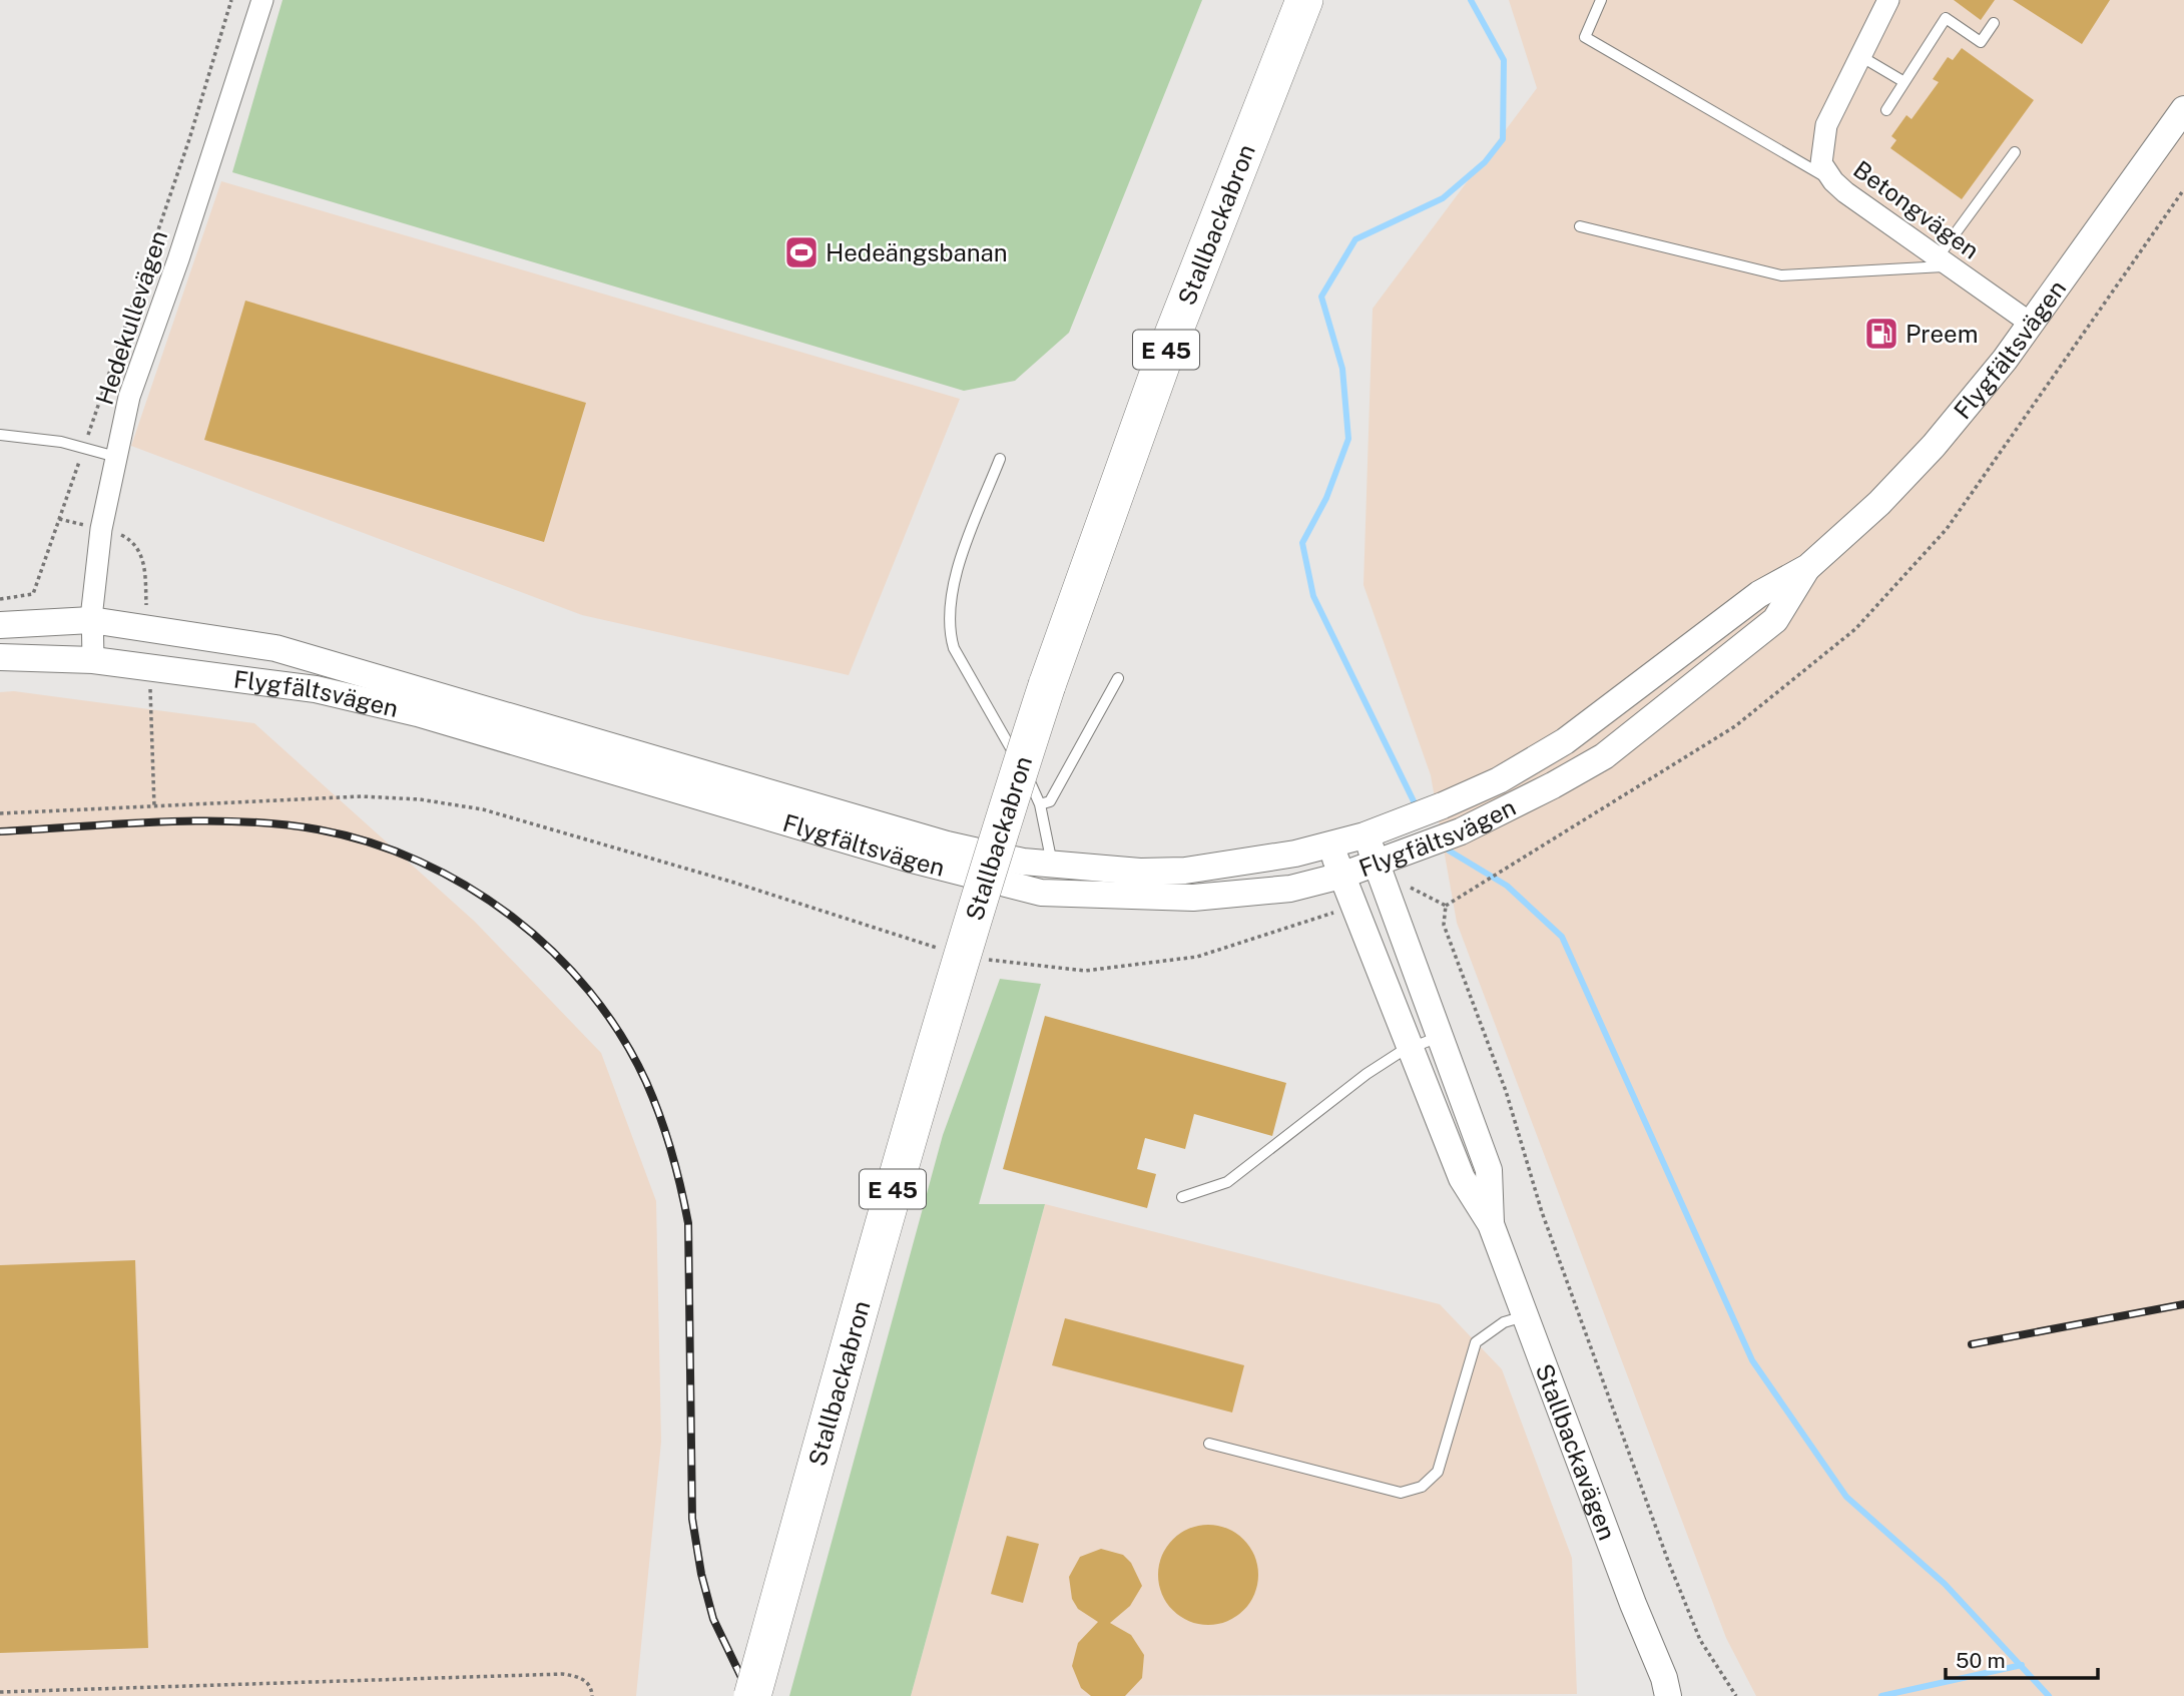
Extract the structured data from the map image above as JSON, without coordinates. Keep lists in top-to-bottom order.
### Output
{
  "streets": {
    "highway": ["Stallbackabron", "E 45"],
    "street": [
      "Betongvägen",
      "Hedekullevägen",
      "Flygfältsvägen",
      "Stallbackavägen"
    ]
  },
  "crossings": [
    ["Betongvägen", "Flygfältsvägen"],
    ["Hedekullevägen", "Flygfältsvägen"],
    ["Flygfältsvägen", "Stallbackavägen"]
  ],
  "places": {
    "sports": ["Hedeängsbanan"],
    "fuel station": ["Preem"]
  },
  "scale_bar": "50 m"
}
